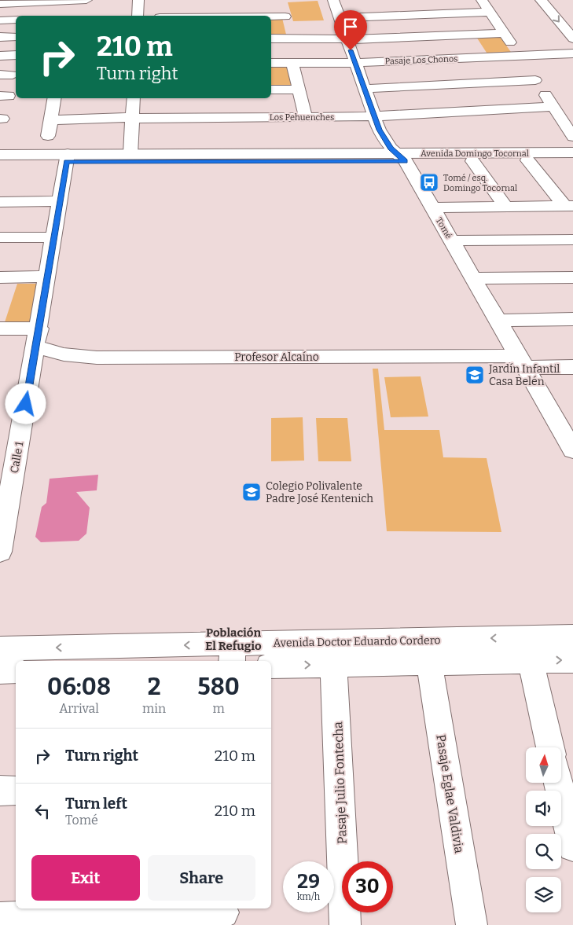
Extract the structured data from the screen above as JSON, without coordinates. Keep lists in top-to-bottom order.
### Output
{
  "streets": {
    "street": [
      "Pasaje Los Chonos",
      "Los Pehuenches",
      "Avenida Domingo Tocornal",
      "Tomé",
      "Profesor Alcaíno",
      "Calle 1",
      "Avenida Doctor Eduardo Cordero",
      "Pasaje Julio Fontecha",
      "Pasaje Eglae Valdivia"
    ]
  },
  "crossings": [
    ["Pasaje Los Chonos", "Tomé"],
    ["Los Pehuenches", "Tomé"],
    ["Avenida Domingo Tocornal", "Tomé"],
    ["Avenida Domingo Tocornal", "Calle 1"],
    ["Tomé", "Profesor Alcaíno"],
    ["Profesor Alcaíno", "Calle 1"],
    ["Avenida Doctor Eduardo Cordero", "Pasaje Julio Fontecha"],
    ["Avenida Doctor Eduardo Cordero", "Pasaje Eglae Valdivia"]
  ],
  "districts": ["Población El Refugio"],
  "places": {
    "bus stop": ["Tomé / esq. Domingo Tocornal"],
    "school or university": ["Jardín Infantil Casa Belén", "Colegio Polivalente Padre José Kentenich"]
  },
  "north": "top",
  "page": {
    "turn": ["210 m", "Turn right"],
    "eta": [
      "06:08",
      "Arrival",
      "2",
      "min",
      "580",
      "m"
    ],
    "list": [
      {
        "name": "Turn right",
        "value": "210 m"
      },
      {
        "name": "Turn left",
        "note": "Tomé",
        "value": "210 m"
      }
    ],
    "buttons": ["Exit", "Share"],
    "speed": "29 km/h",
    "limit": "30"
  }
}
